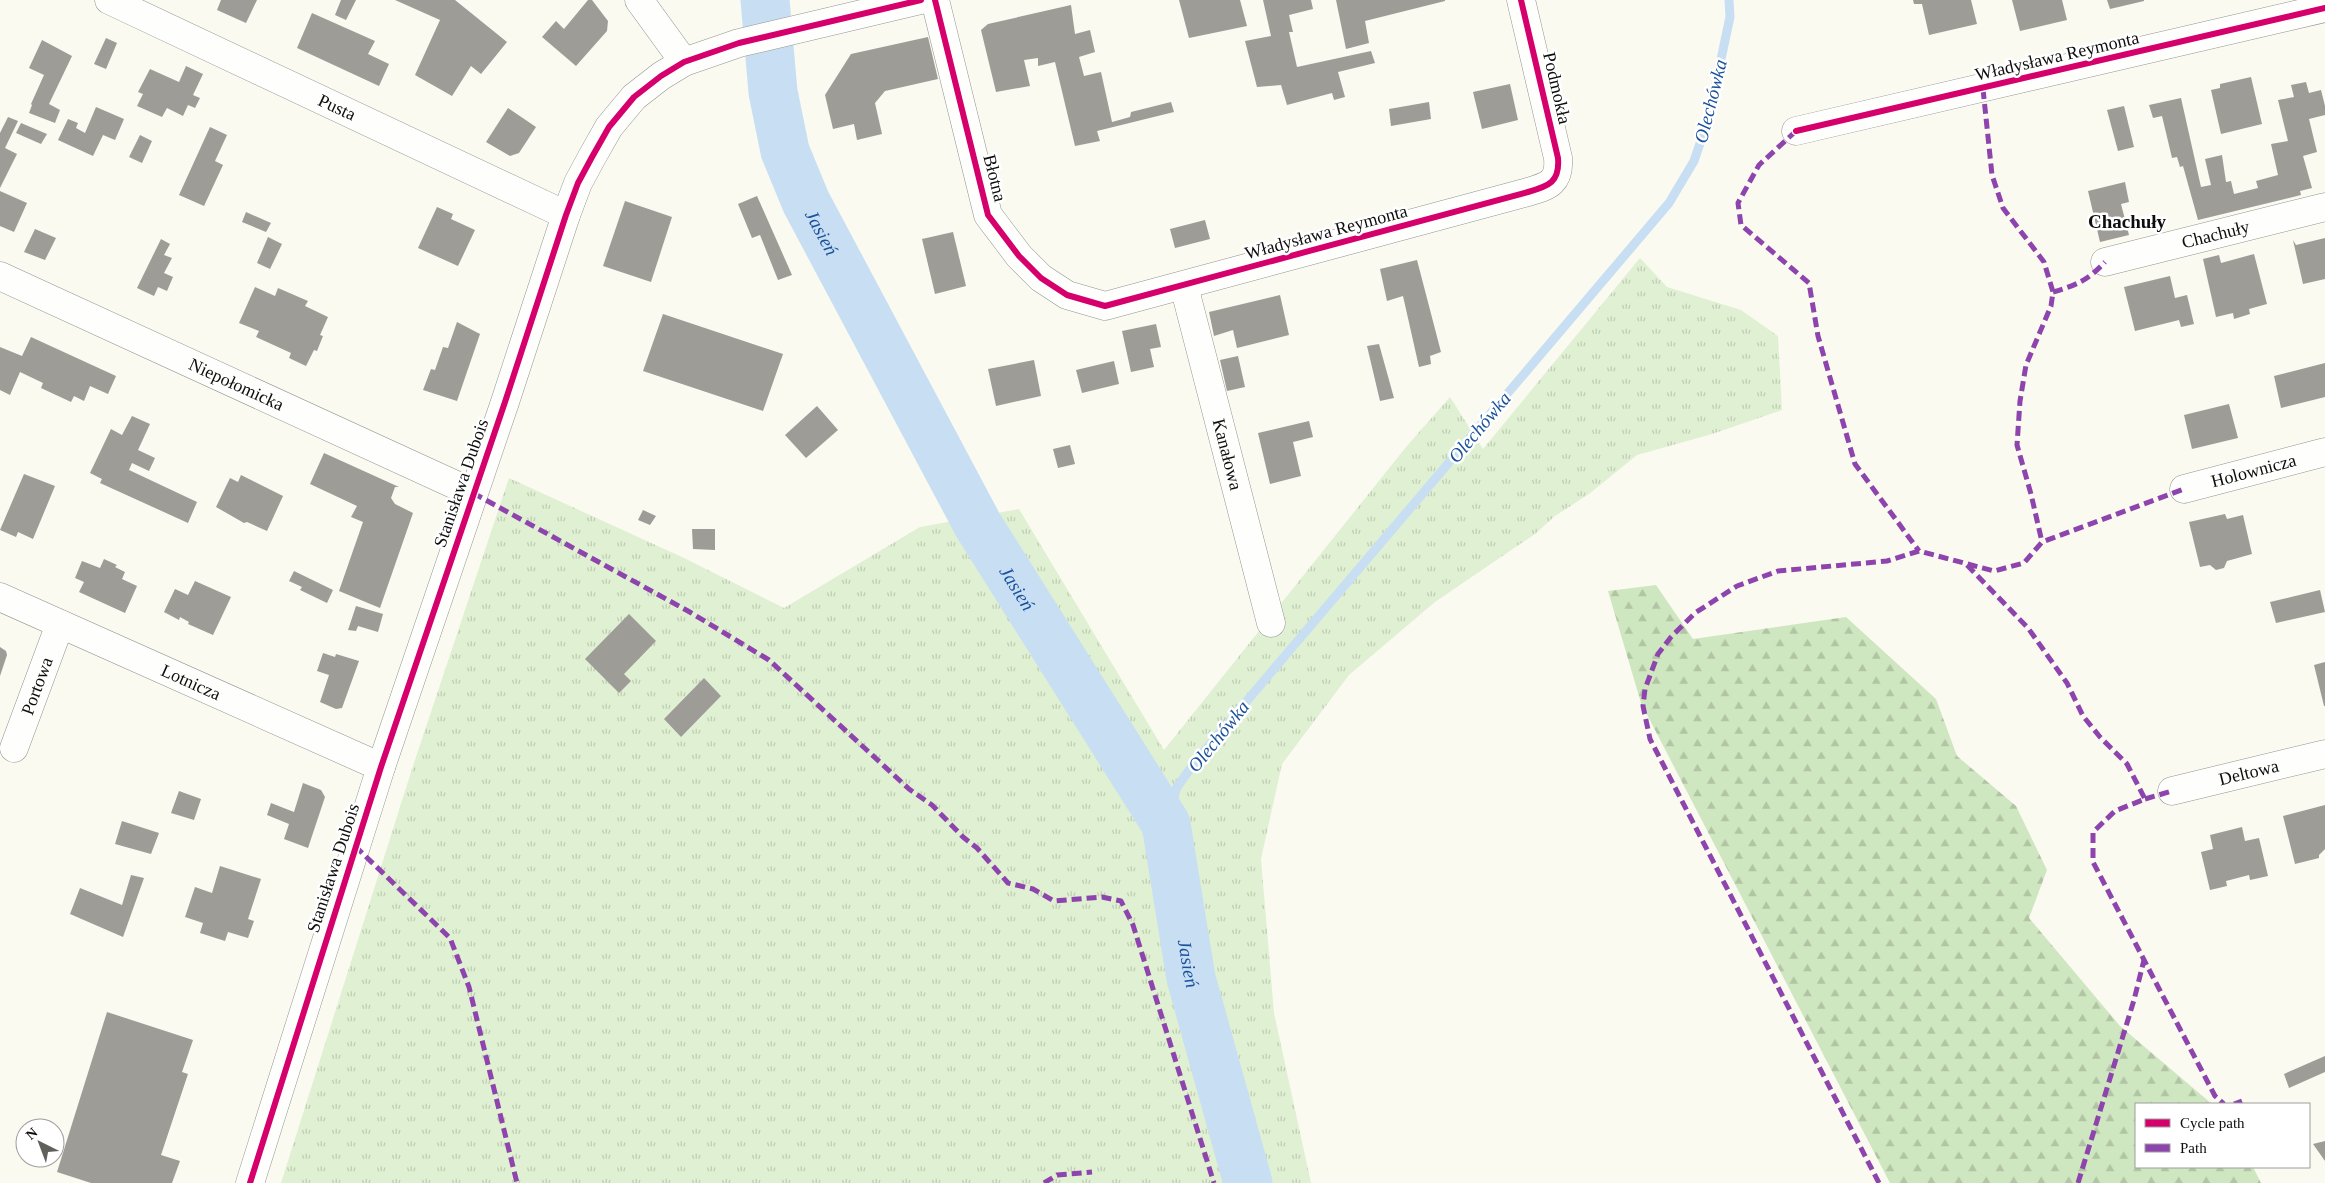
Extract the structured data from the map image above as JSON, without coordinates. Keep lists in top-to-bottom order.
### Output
{
  "streets": {
    "street": [
      "Władysława Reymonta",
      "Podmokła",
      "Pusta",
      "Błotna",
      "Chachuły",
      "Niepołomicka",
      "Kanałowa",
      "Holownicza",
      "Stanisława Dubois",
      "Lotnicza",
      "Portowa",
      "Deltowa"
    ]
  },
  "crossings": [
    ["Władysława Reymonta", "Podmokła"],
    ["Władysława Reymonta", "Błotna"],
    ["Władysława Reymonta", "Kanałowa"],
    ["Pusta", "Stanisława Dubois"],
    ["Niepołomicka", "Stanisława Dubois"],
    ["Stanisława Dubois", "Lotnicza"],
    ["Lotnicza", "Portowa"]
  ],
  "districts": ["Chachuły"],
  "water": ["Olechówka", "Jasień"],
  "legend": ["Cycle path", "Path"],
  "north": "top left"
}
